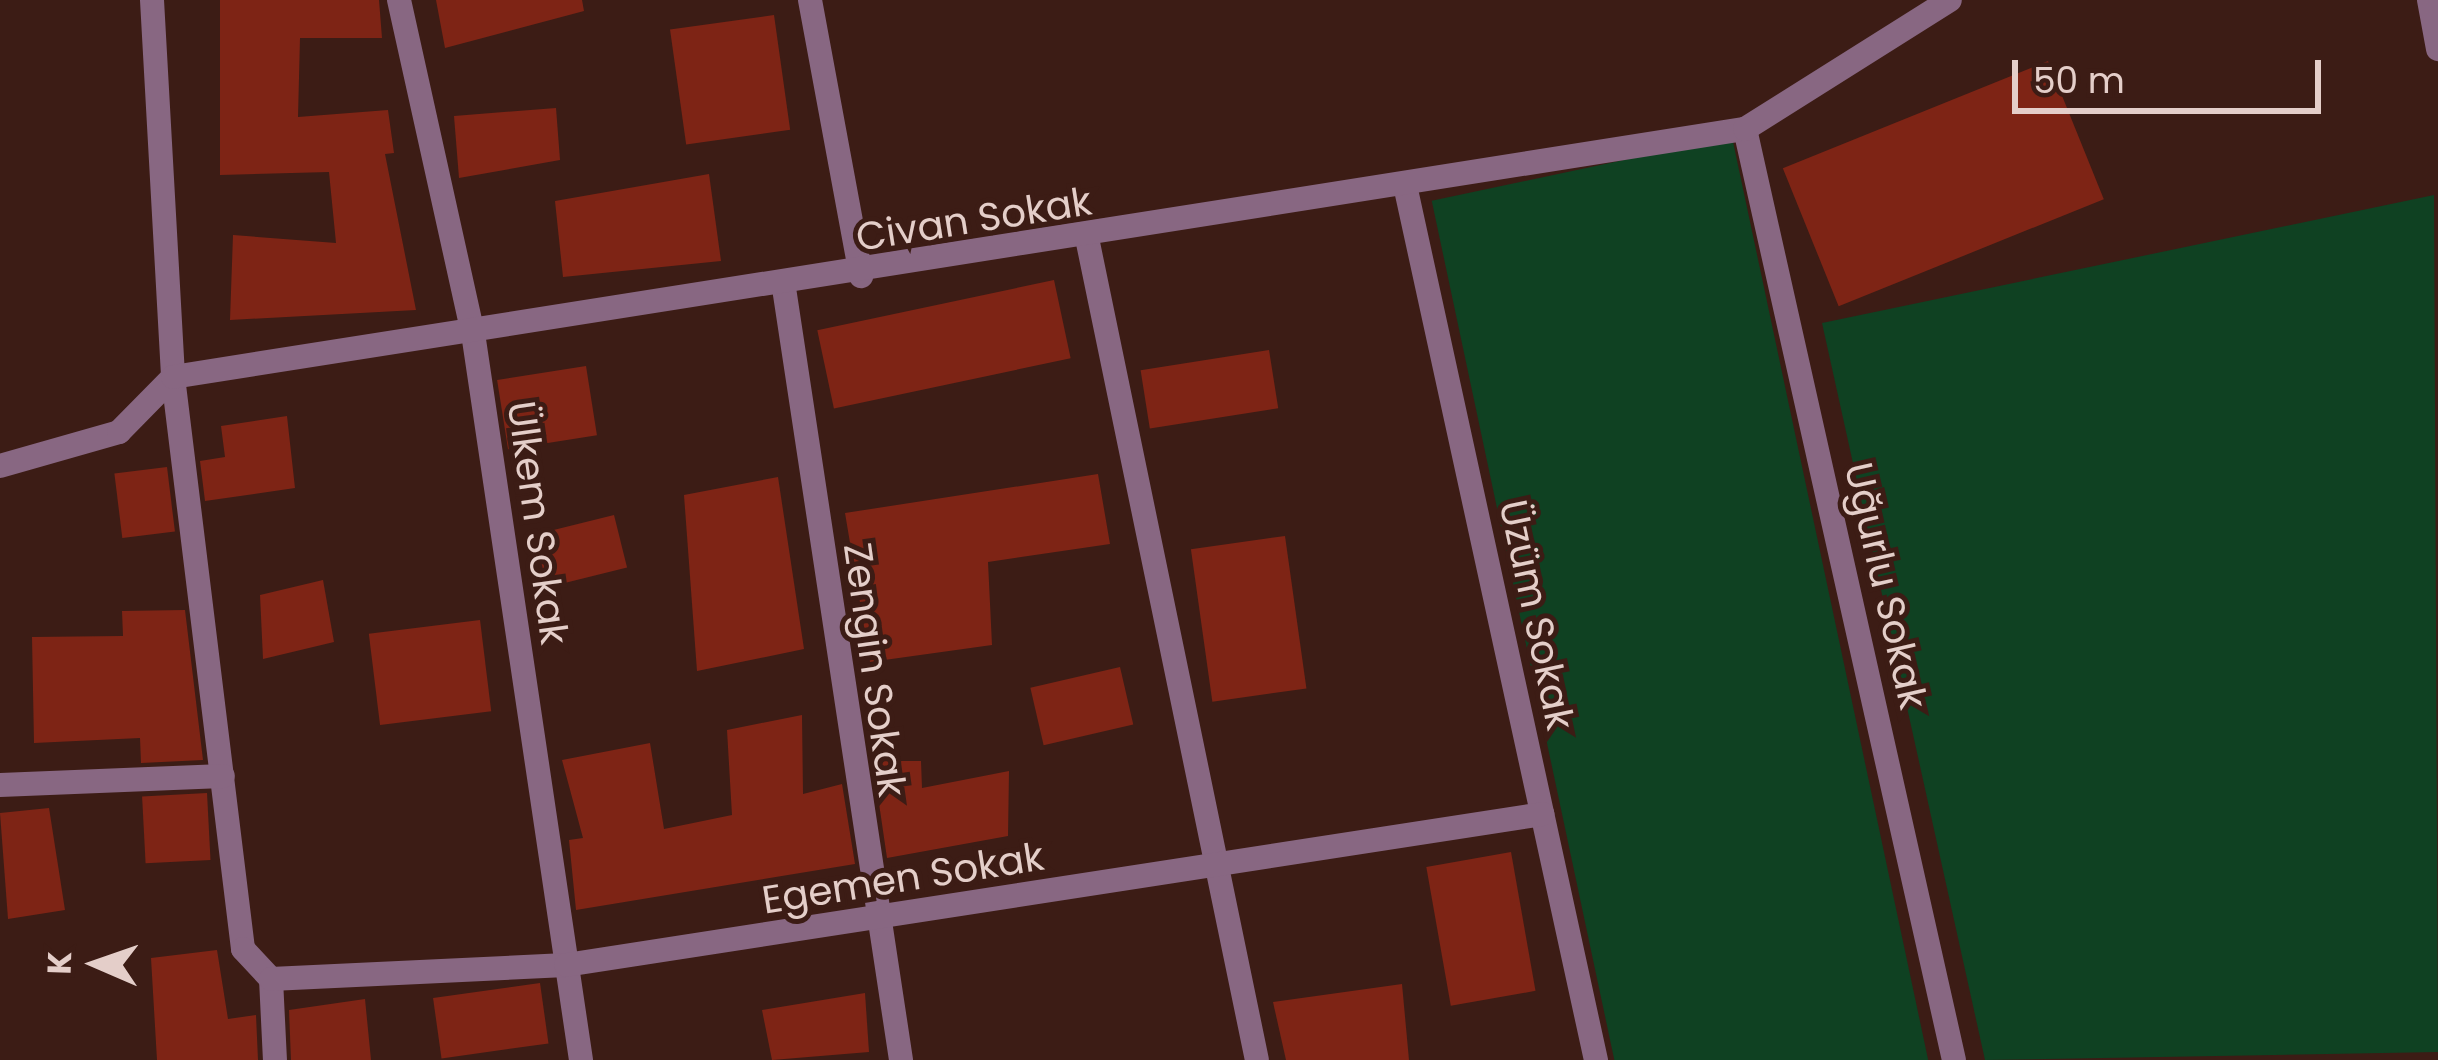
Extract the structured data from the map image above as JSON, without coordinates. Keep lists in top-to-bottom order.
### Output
{
  "streets": {
    "street": [
      "Civan Sokak",
      "Ülkem Sokak",
      "Uğurlu Sokak",
      "Üzüm Sokak",
      "Zengin Sokak",
      "Egemen Sokak"
    ]
  },
  "crossings": [
    ["Civan Sokak", "Ülkem Sokak"],
    ["Civan Sokak", "Uğurlu Sokak"],
    ["Civan Sokak", "Üzüm Sokak"],
    ["Civan Sokak", "Zengin Sokak"],
    ["Ülkem Sokak", "Egemen Sokak"],
    ["Üzüm Sokak", "Egemen Sokak"],
    ["Zengin Sokak", "Egemen Sokak"]
  ],
  "scale_bar": "50 m",
  "north": "left"
}
